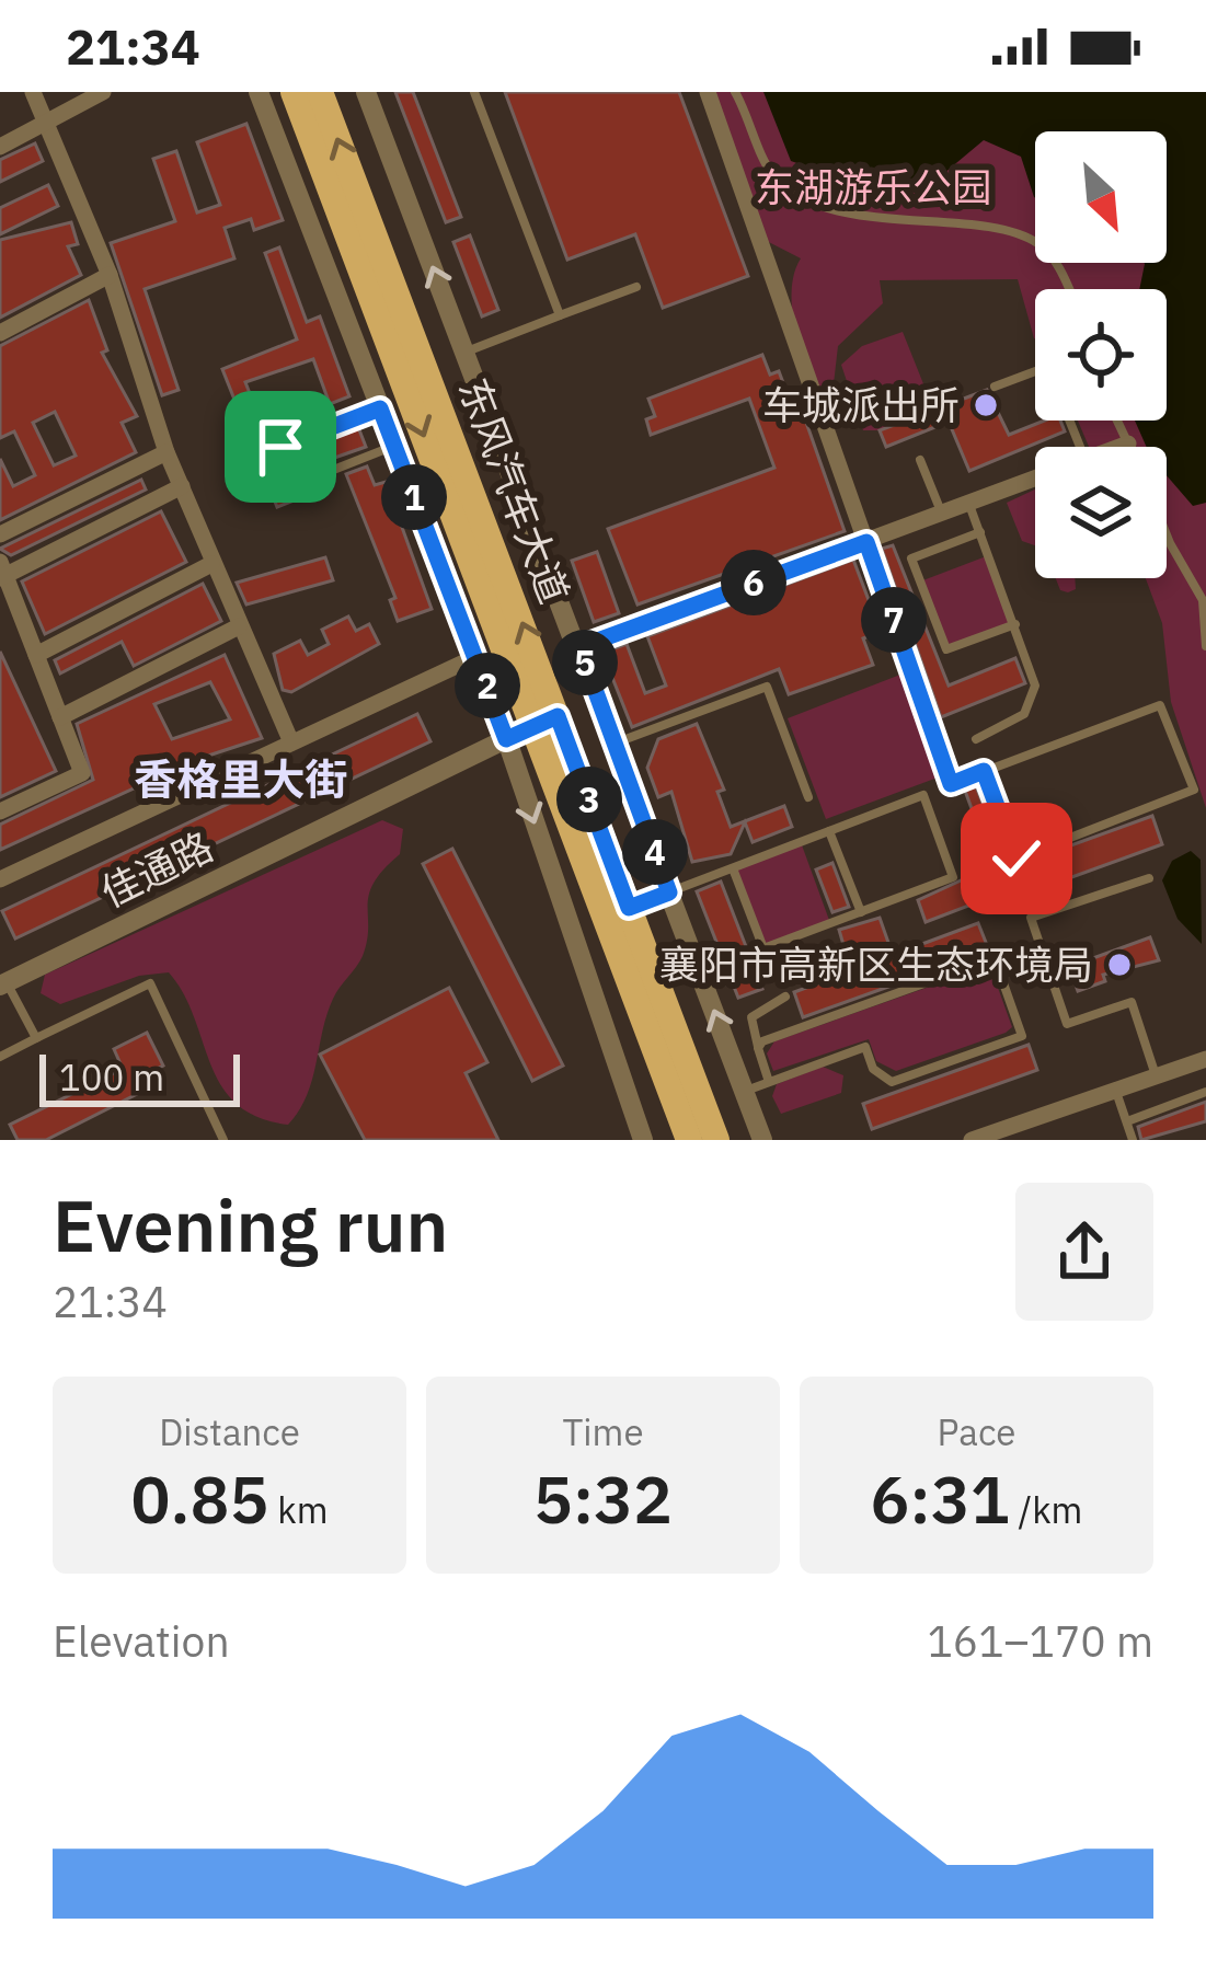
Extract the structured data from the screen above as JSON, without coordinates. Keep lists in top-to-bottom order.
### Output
{
  "streets": {
    "main road": ["东风汽车大道"],
    "street": ["佳通路"]
  },
  "crossings": [
    ["东风汽车大道", "佳通路"]
  ],
  "districts": ["香格里大街"],
  "parks": ["东湖游乐公园"],
  "places": ["车城派出所", "襄阳市高新区生态环境局"],
  "scale_bar": "100 m",
  "north": "bottom right",
  "page": {
    "status": "21:34",
    "pins": [
      "1",
      "6",
      "7",
      "5",
      "2",
      "3",
      "4"
    ],
    "scale": "100 m",
    "heading": ["Evening run", "21:34"],
    "stats": [
      ["Distance", "0.85 km"],
      ["Time", "5:32"],
      ["Pace", "6:31 /km"]
    ],
    "chart": ["Elevation", "161–170 m"]
  }
}
